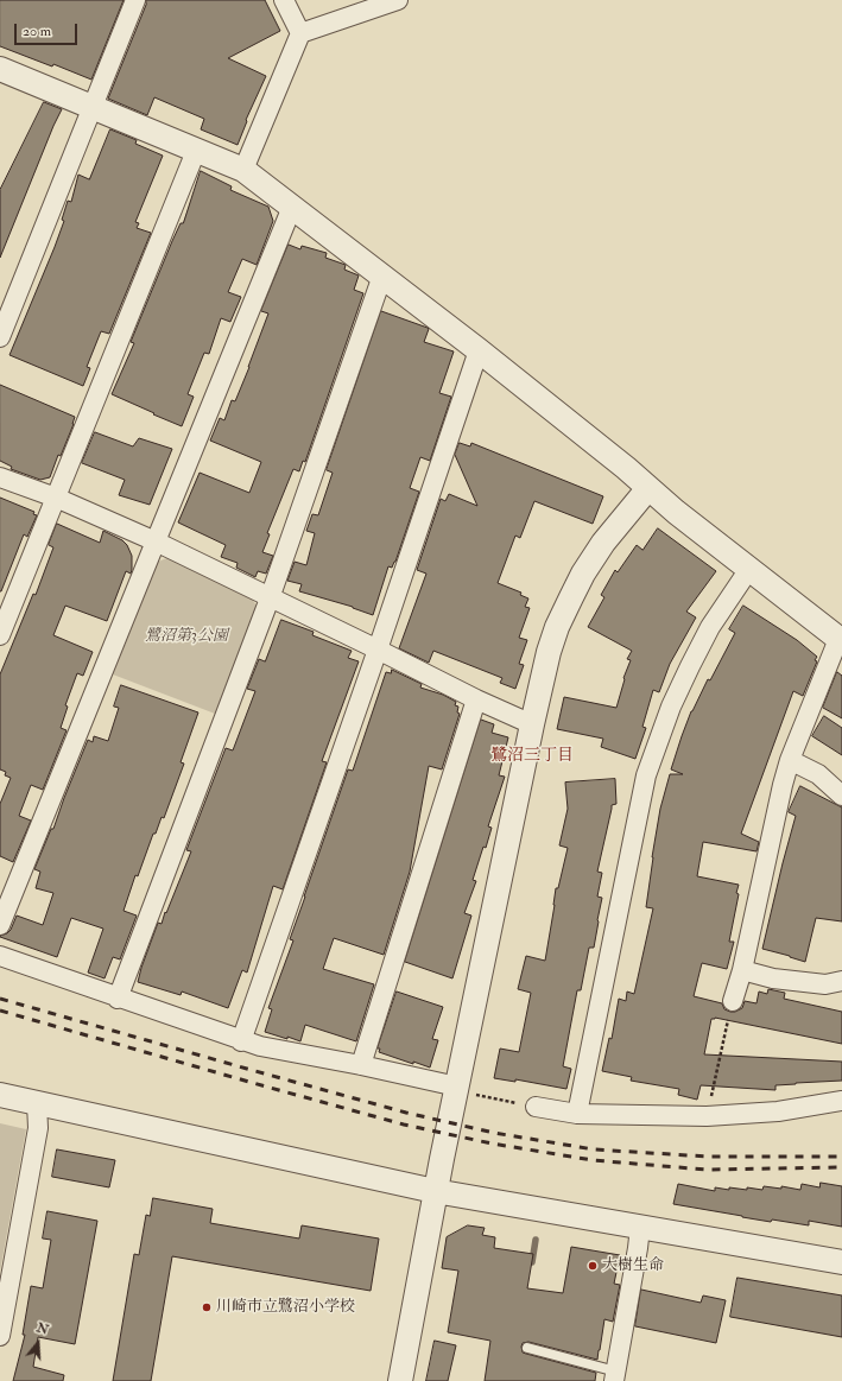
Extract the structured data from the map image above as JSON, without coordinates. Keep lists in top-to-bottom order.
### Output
{
  "districts": ["鷺沼三丁目"],
  "parks": ["鷺沼第3公園"],
  "places": ["大樹生命", "川崎市立鷺沼小学校"],
  "scale_bar": "20 m",
  "north": "top"
}
